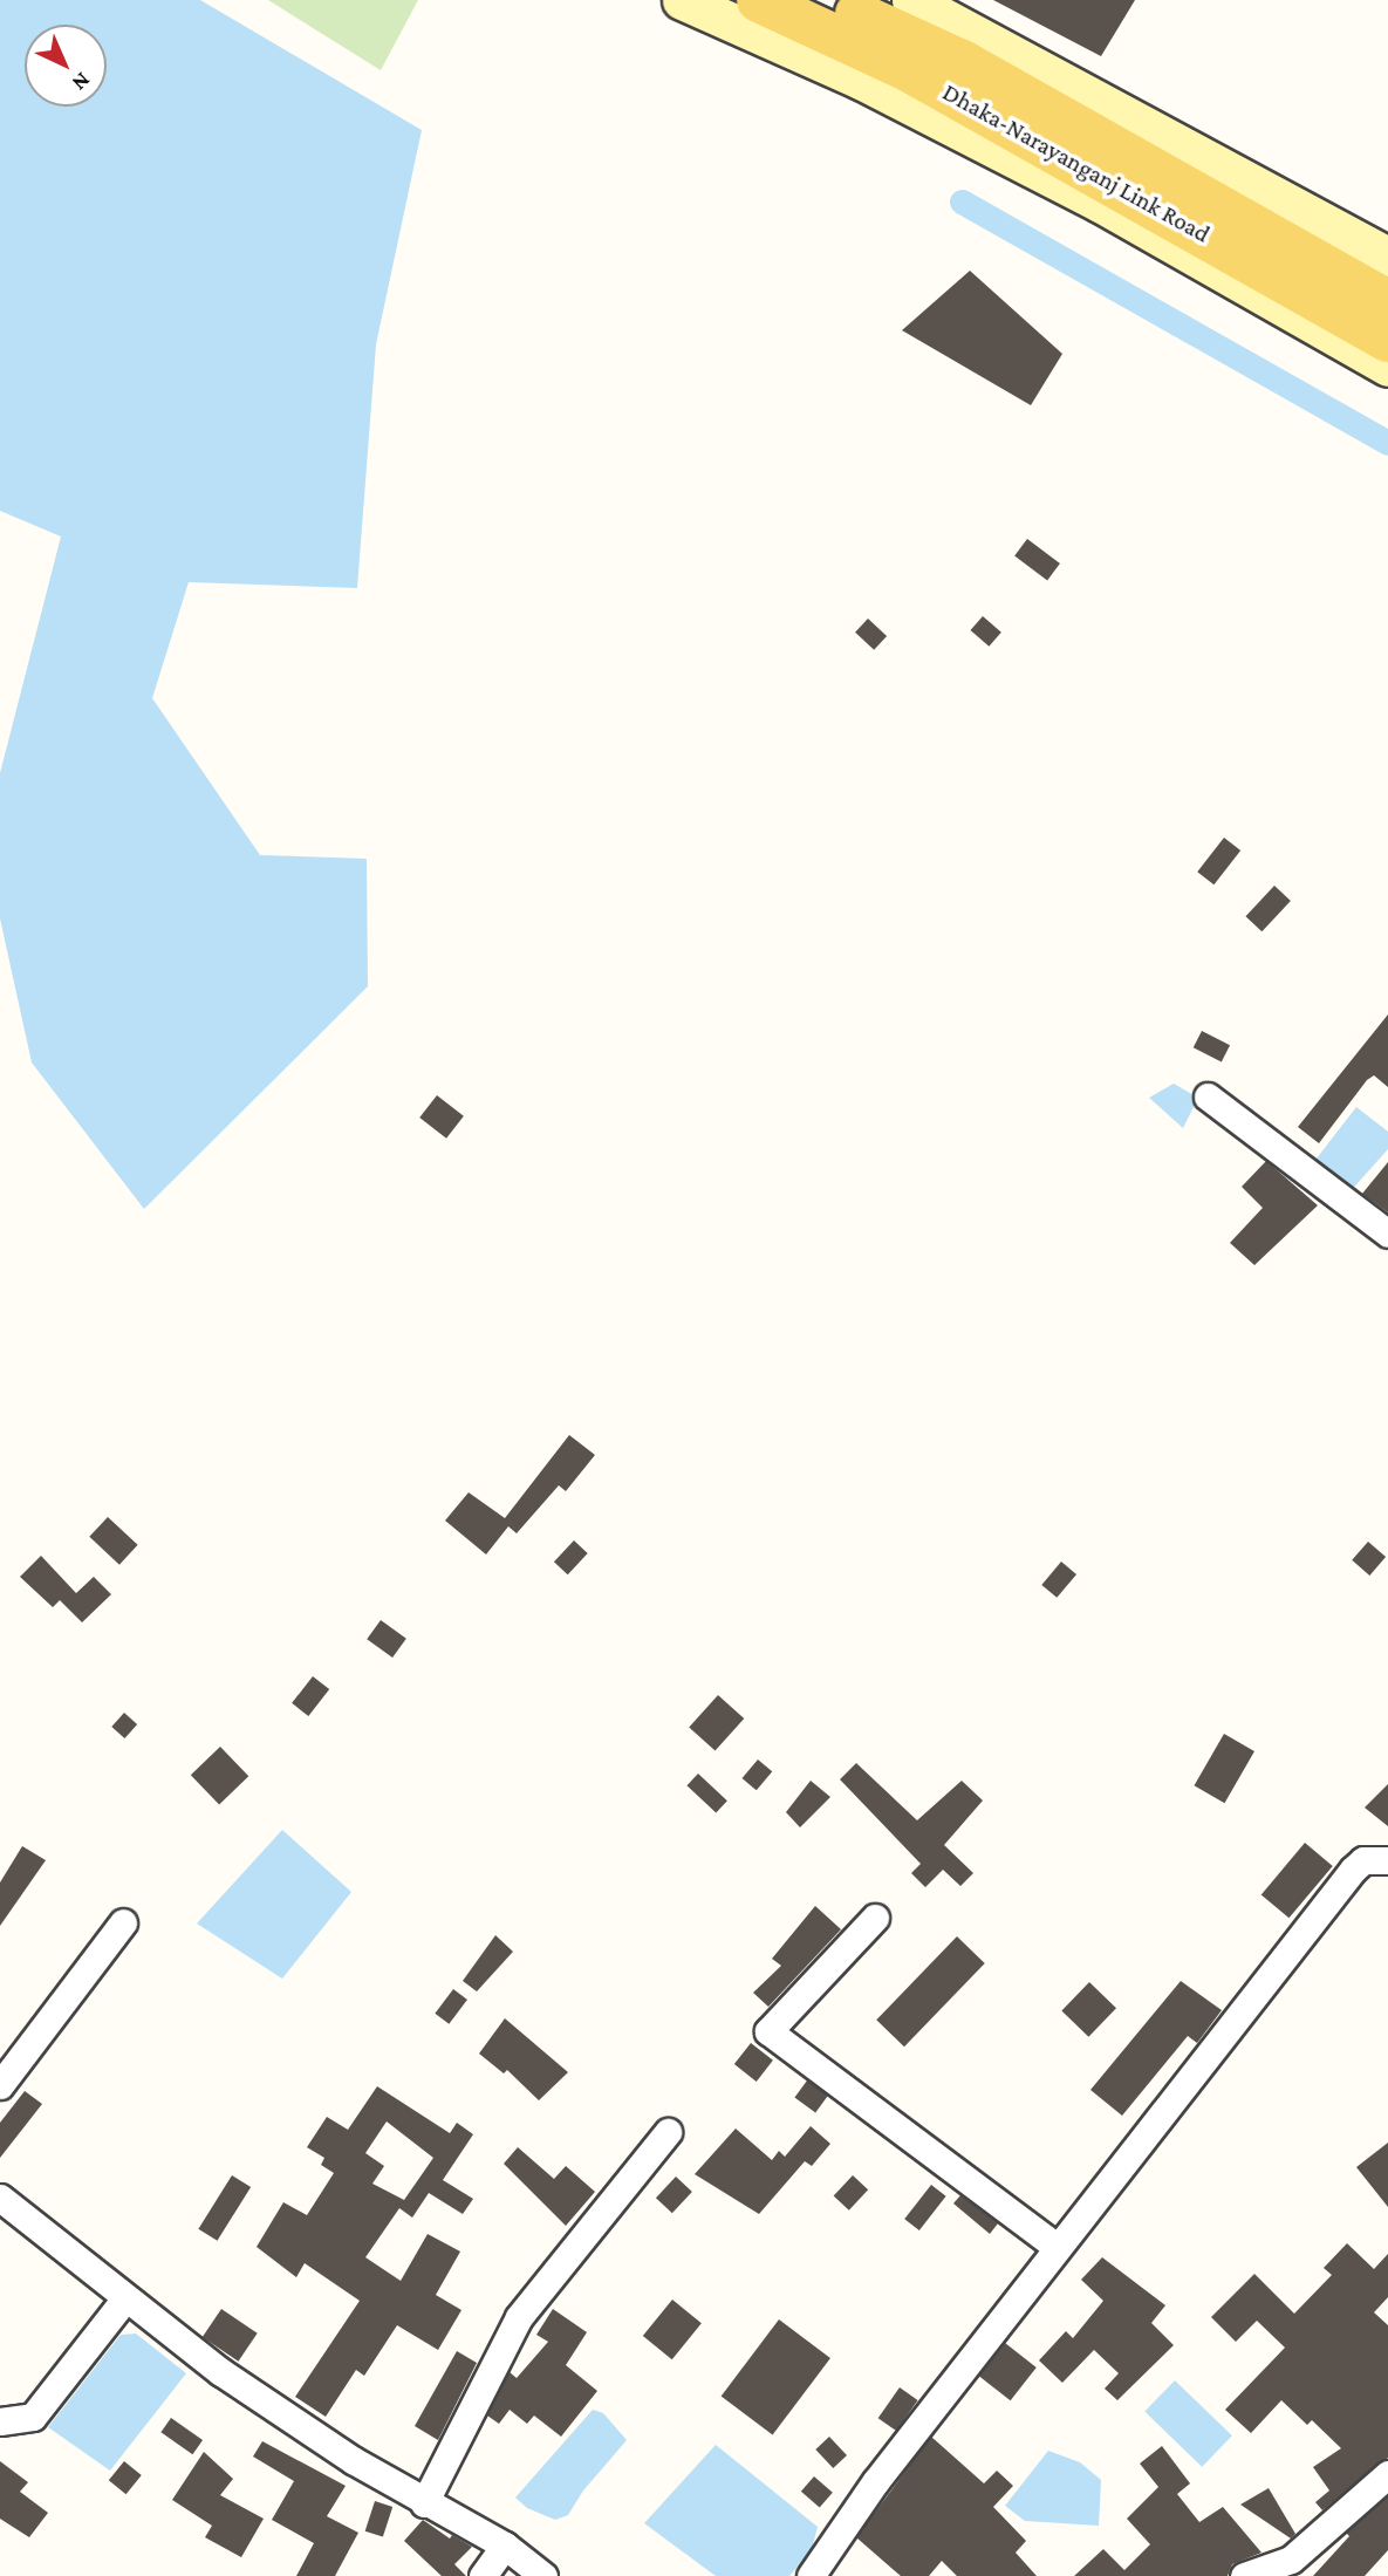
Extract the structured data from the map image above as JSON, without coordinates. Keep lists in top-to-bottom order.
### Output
{
  "streets": {
    "main road": ["Dhaka-Narayanganj Link Road"]
  },
  "north": "bottom right"
}
